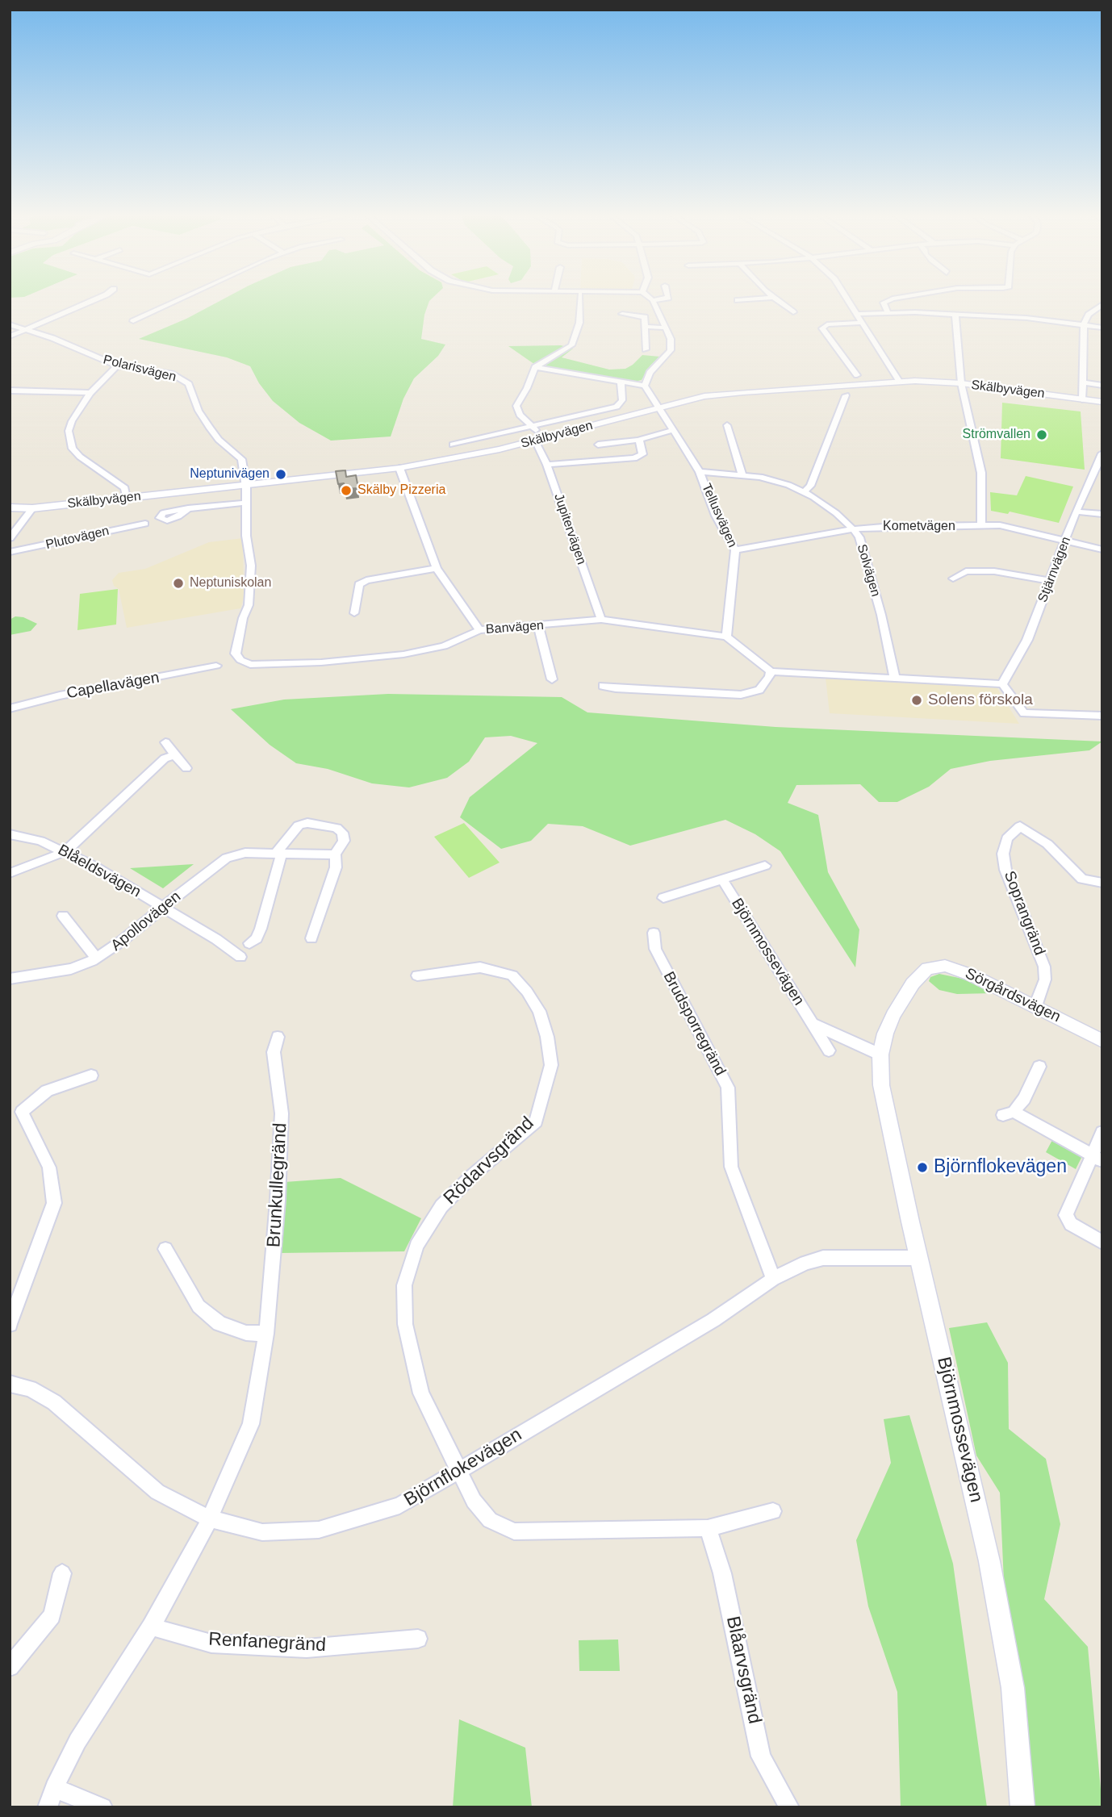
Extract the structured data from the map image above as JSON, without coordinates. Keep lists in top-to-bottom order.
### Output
{
  "streets": {
    "street": [
      "Polarisvägen",
      "Skälbyvägen",
      "Tellusvägen",
      "Kometvägen",
      "Jupitervägen",
      "Plutovägen",
      "Stjärnvägen",
      "Solvägen",
      "Banvägen",
      "Capellavägen",
      "Blåeldsvägen",
      "Soprangränd",
      "Apollovägen",
      "Björnmossevägen",
      "Sörgårdsvägen",
      "Brudsporregränd",
      "Rödarvsgränd",
      "Brunkullegränd",
      "Björnflokevägen",
      "Renfanegränd",
      "Blåarvsgränd"
    ]
  },
  "crossings": [
    ["Polarisvägen", "Skälbyvägen"],
    ["Skälbyvägen", "Tellusvägen"],
    ["Skälbyvägen", "Jupitervägen"],
    ["Tellusvägen", "Kometvägen"],
    ["Tellusvägen", "Solvägen"],
    ["Tellusvägen", "Banvägen"],
    ["Kometvägen", "Stjärnvägen"],
    ["Kometvägen", "Solvägen"],
    ["Jupitervägen", "Banvägen"],
    ["Blåeldsvägen", "Apollovägen"],
    ["Soprangränd", "Sörgårdsvägen"],
    ["Björnmossevägen", "Sörgårdsvägen"],
    ["Björnmossevägen", "Björnflokevägen"],
    ["Brudsporregränd", "Björnflokevägen"],
    ["Rödarvsgränd", "Björnflokevägen"],
    ["Brunkullegränd", "Björnflokevägen"]
  ],
  "places": [
    "Strömvallen",
    "Neptunivägen",
    "Skälby Pizzeria",
    "Neptuniskolan",
    "Solens förskola",
    "Björnflokevägen"
  ]
}
